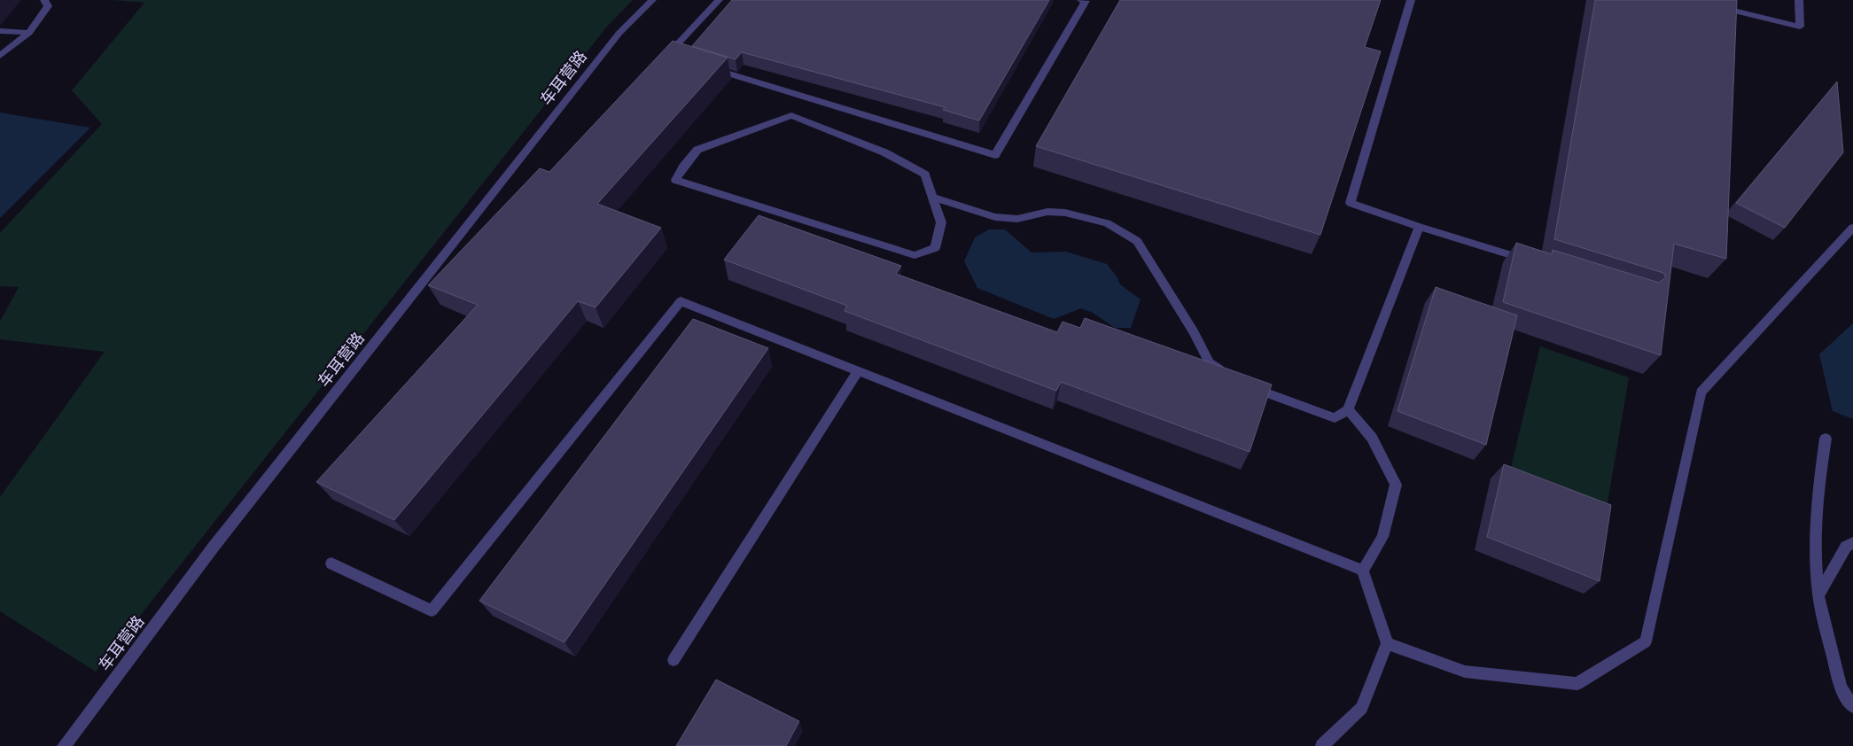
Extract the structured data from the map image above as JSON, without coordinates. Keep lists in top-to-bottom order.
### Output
{
  "streets": {
    "street": ["车耳营路"]
  }
}
